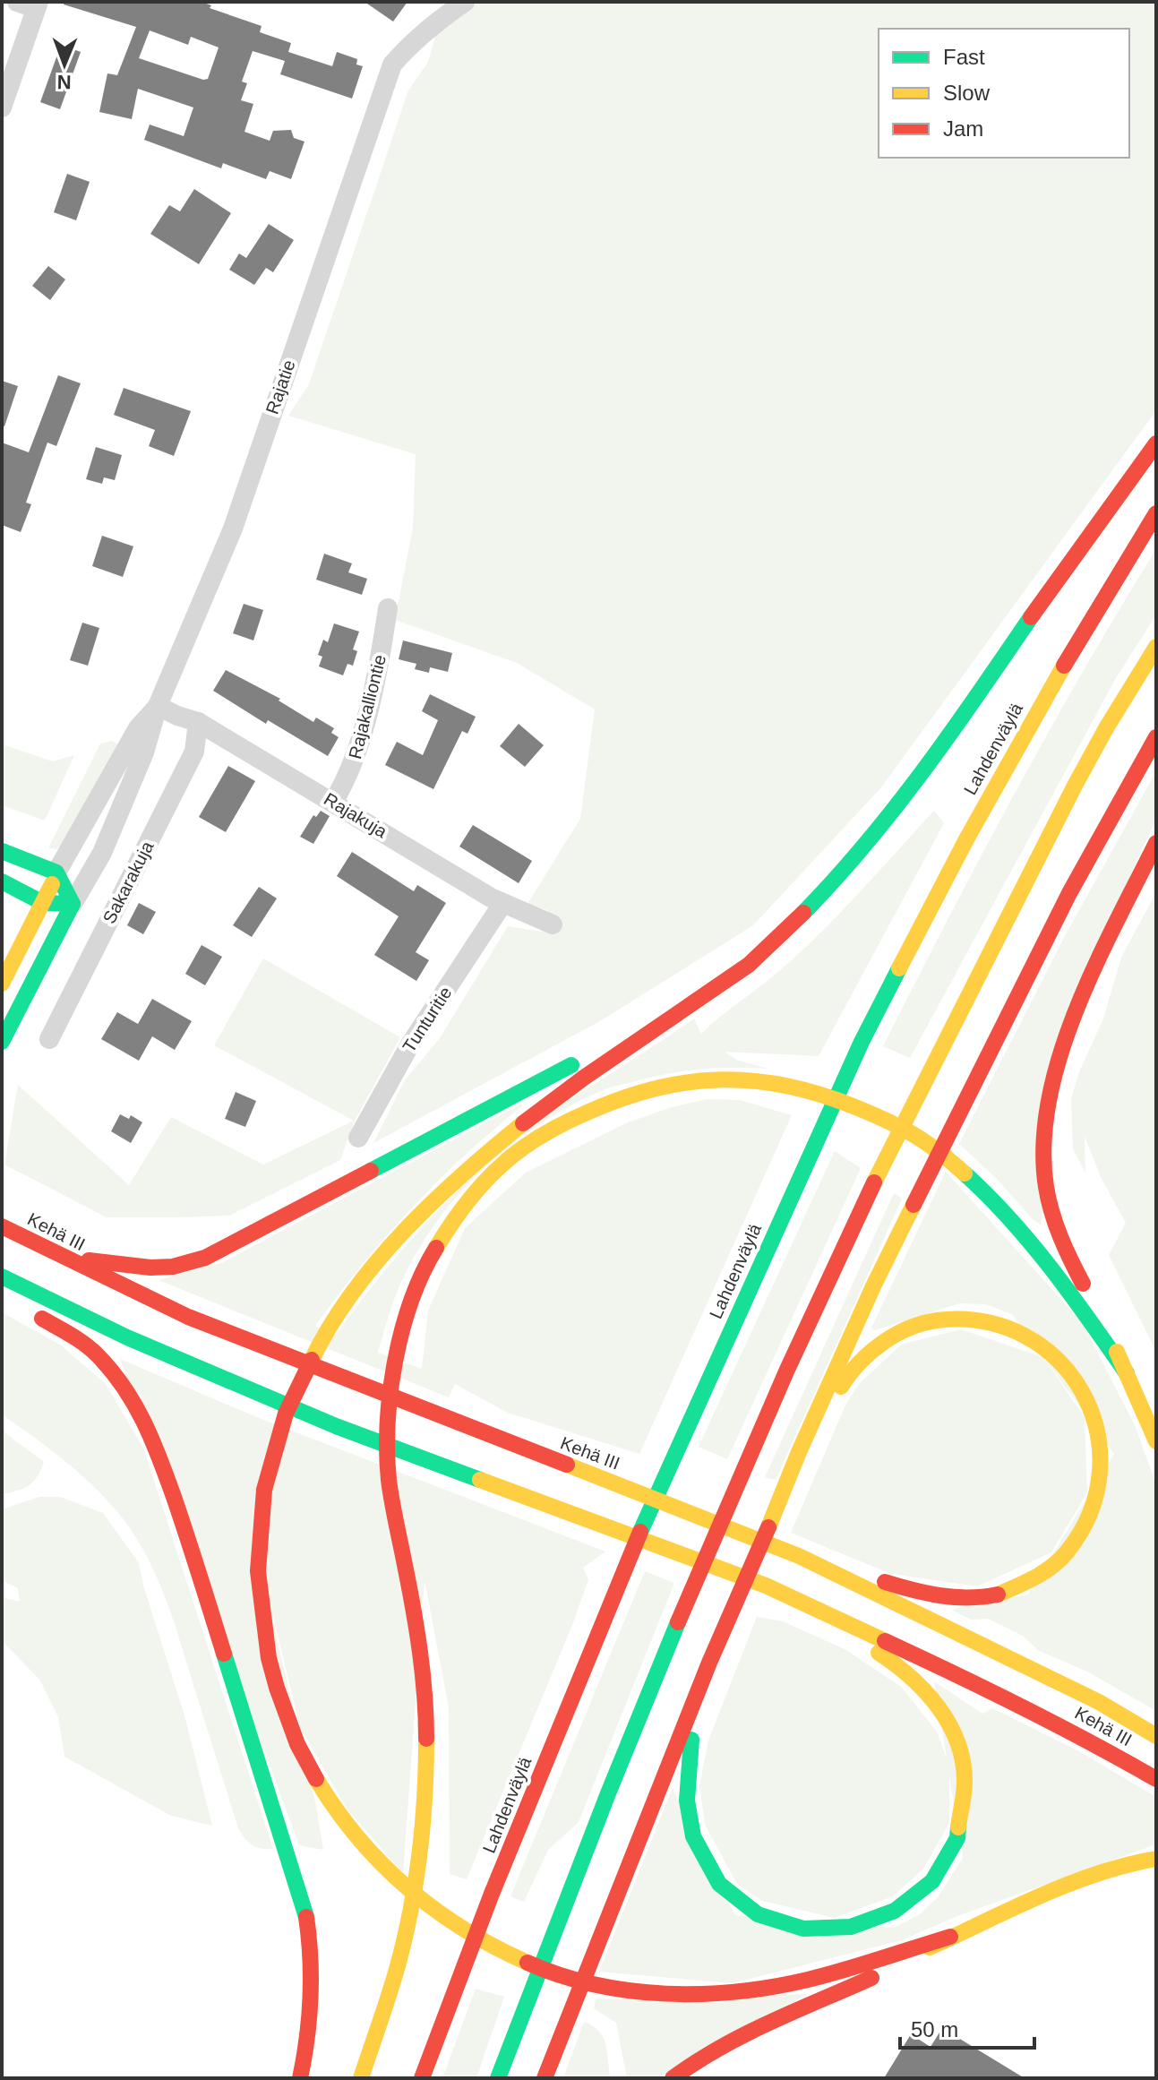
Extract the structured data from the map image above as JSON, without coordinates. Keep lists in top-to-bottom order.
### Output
{
  "streets": {
    "main road": ["Lahdenväylä", "Kehä III"],
    "street": [
      "Rajatie",
      "Rajakalliontie",
      "Rajakuja",
      "Sakarakuja",
      "Tunturitie"
    ]
  },
  "crossings": [
    ["Rajatie", "Rajakuja"],
    ["Rajakalliontie", "Rajakuja"],
    ["Rajakuja", "Sakarakuja"],
    ["Rajakuja", "Tunturitie"]
  ],
  "legend": ["Fast", "Slow", "Jam"],
  "scale_bar": "50 m",
  "north": "bottom"
}
